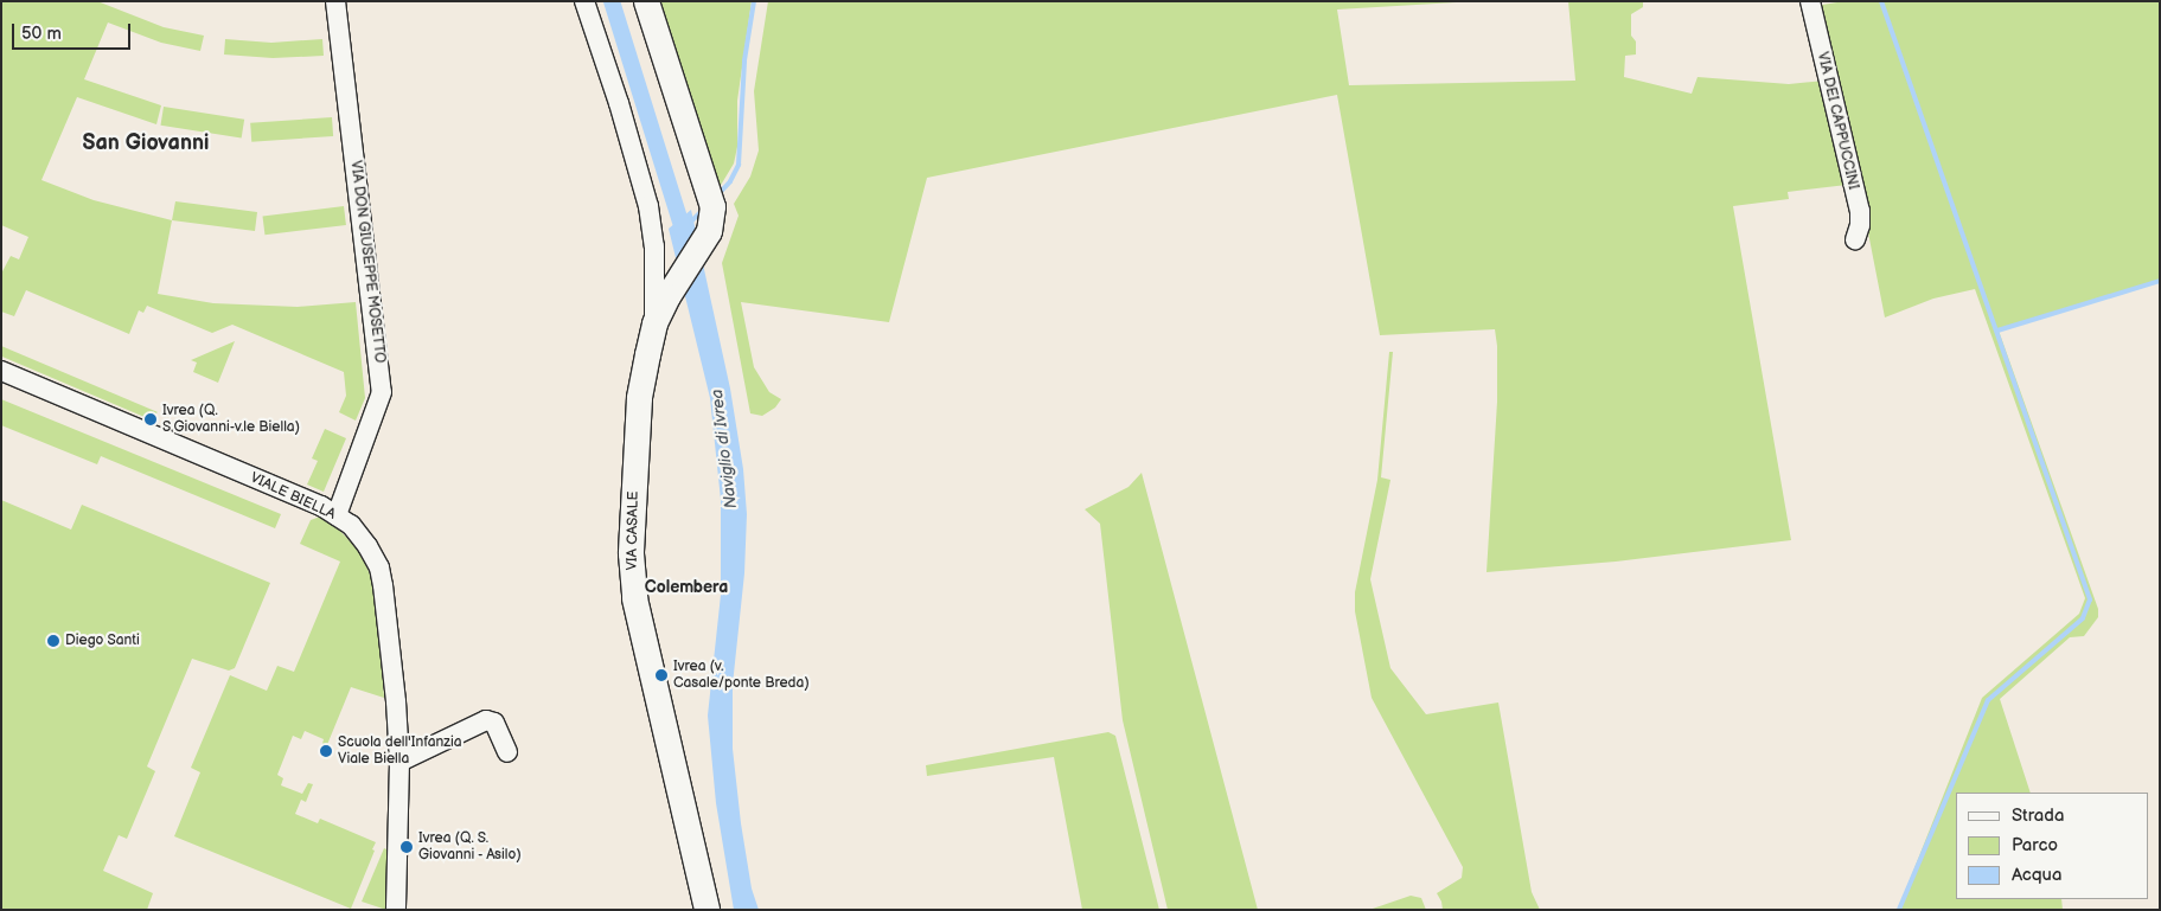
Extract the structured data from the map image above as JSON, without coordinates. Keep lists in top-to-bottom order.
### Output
{
  "streets": {
    "main road": ["VIA CASALE"],
    "street": ["VIA DEI CAPPUCCINI", "VIA DON GIUSEPPE MOSETTO", "VIALE BIELLA"]
  },
  "crossings": [
    ["VIA DON GIUSEPPE MOSETTO", "VIALE BIELLA"]
  ],
  "districts": ["San Giovanni", "Colembera"],
  "water": ["Naviglio di Ivrea"],
  "places": [
    "Ivrea (Q. S.Giovanni-v.le Biella)",
    "Diego Santi",
    "Ivrea (v. Casale/ponte Breda)",
    "Scuola dell'Infanzia Viale Biella",
    "Ivrea (Q. S. Giovanni - Asilo)"
  ],
  "legend": ["Strada", "Parco", "Acqua"],
  "scale_bar": "50 m"
}
